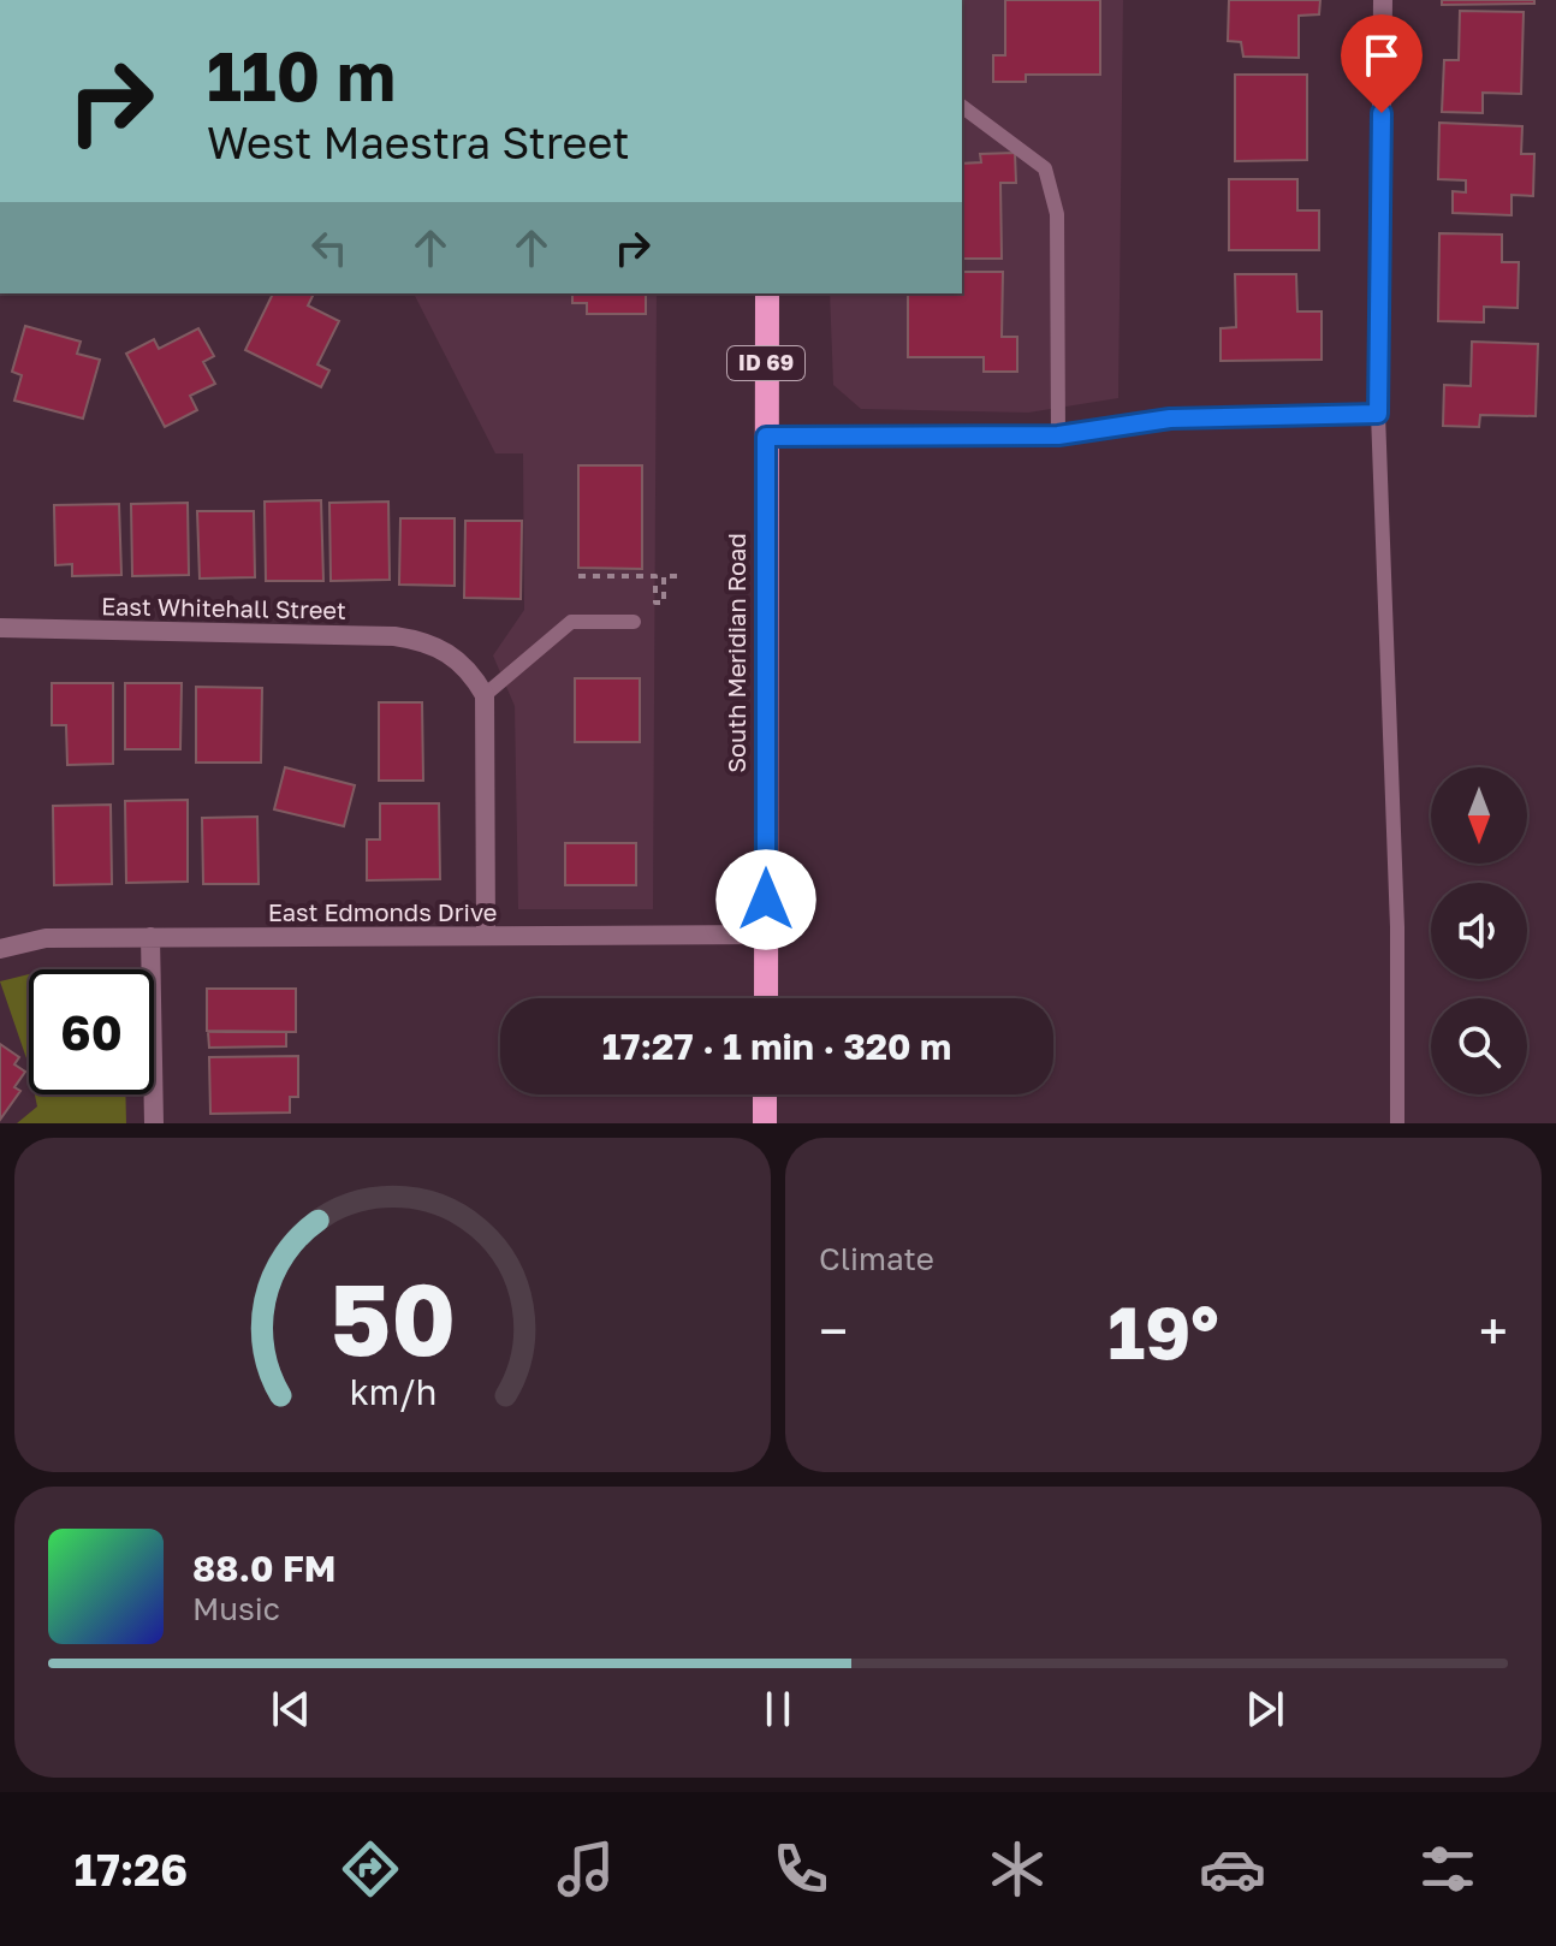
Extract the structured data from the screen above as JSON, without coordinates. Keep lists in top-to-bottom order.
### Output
{
  "streets": {
    "main road": ["ID 69", "South Meridian Road"],
    "street": ["East Whitehall Street", "East Edmonds Drive"]
  },
  "crossings": [
    ["South Meridian Road", "East Edmonds Drive"]
  ],
  "north": "bottom",
  "page": {
    "turn": ["110 m", "West Maestra Street"],
    "limit": "60",
    "trip": "17:27 · 1 min · 320 m",
    "tile": "Climate",
    "heat": ["−", "19°", "+"],
    "song": ["88.0 FM", "Music"],
    "tabs": "17:26",
    "gauge": ["50", "km/h"]
  }
}
